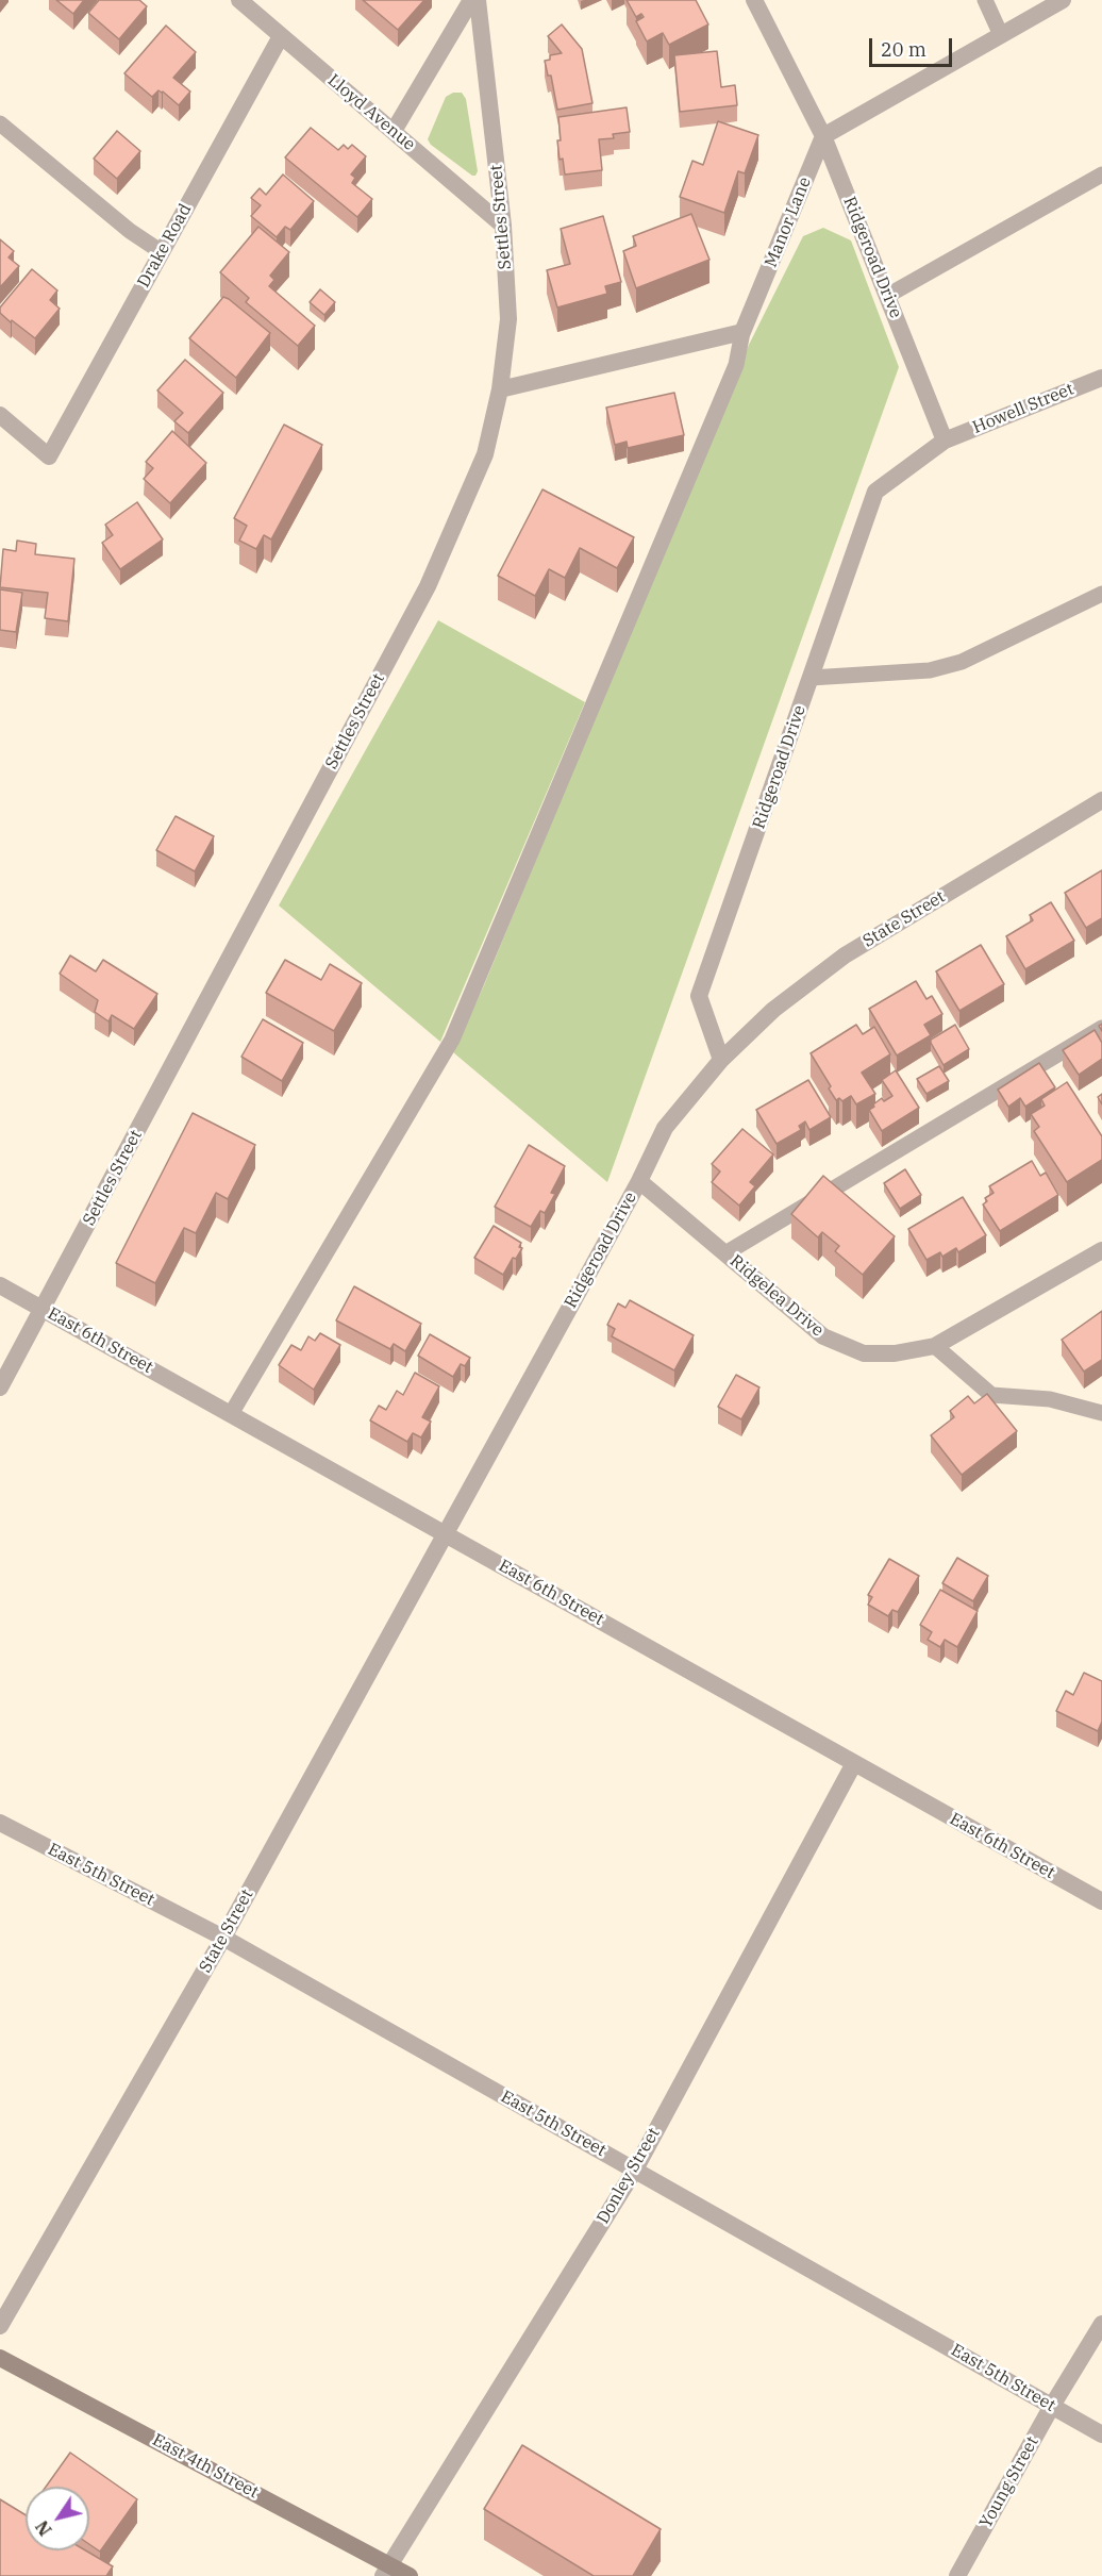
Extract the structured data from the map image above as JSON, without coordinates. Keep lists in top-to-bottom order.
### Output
{
  "streets": {
    "main road": ["East 4th Street"],
    "street": [
      "Lloyd Avenue",
      "Settles Street",
      "Manor Lane",
      "Drake Road",
      "Ridgeroad Drive",
      "Howell Street",
      "State Street",
      "Ridgelea Drive",
      "East 6th Street",
      "East 5th Street",
      "Donley Street",
      "Young Street"
    ]
  },
  "crossings": [
    ["Lloyd Avenue", "Settles Street"],
    ["Lloyd Avenue", "Drake Road"],
    ["Settles Street", "East 6th Street"],
    ["Manor Lane", "Ridgeroad Drive"],
    ["Ridgeroad Drive", "Howell Street"],
    ["Ridgeroad Drive", "State Street"],
    ["Ridgeroad Drive", "Ridgelea Drive"],
    ["Ridgeroad Drive", "East 6th Street"],
    ["State Street", "East 6th Street"],
    ["State Street", "East 5th Street"],
    ["East 6th Street", "Donley Street"],
    ["East 5th Street", "Donley Street"],
    ["East 5th Street", "Young Street"],
    ["Donley Street", "East 4th Street"]
  ],
  "scale_bar": "20 m",
  "north": "bottom left"
}
